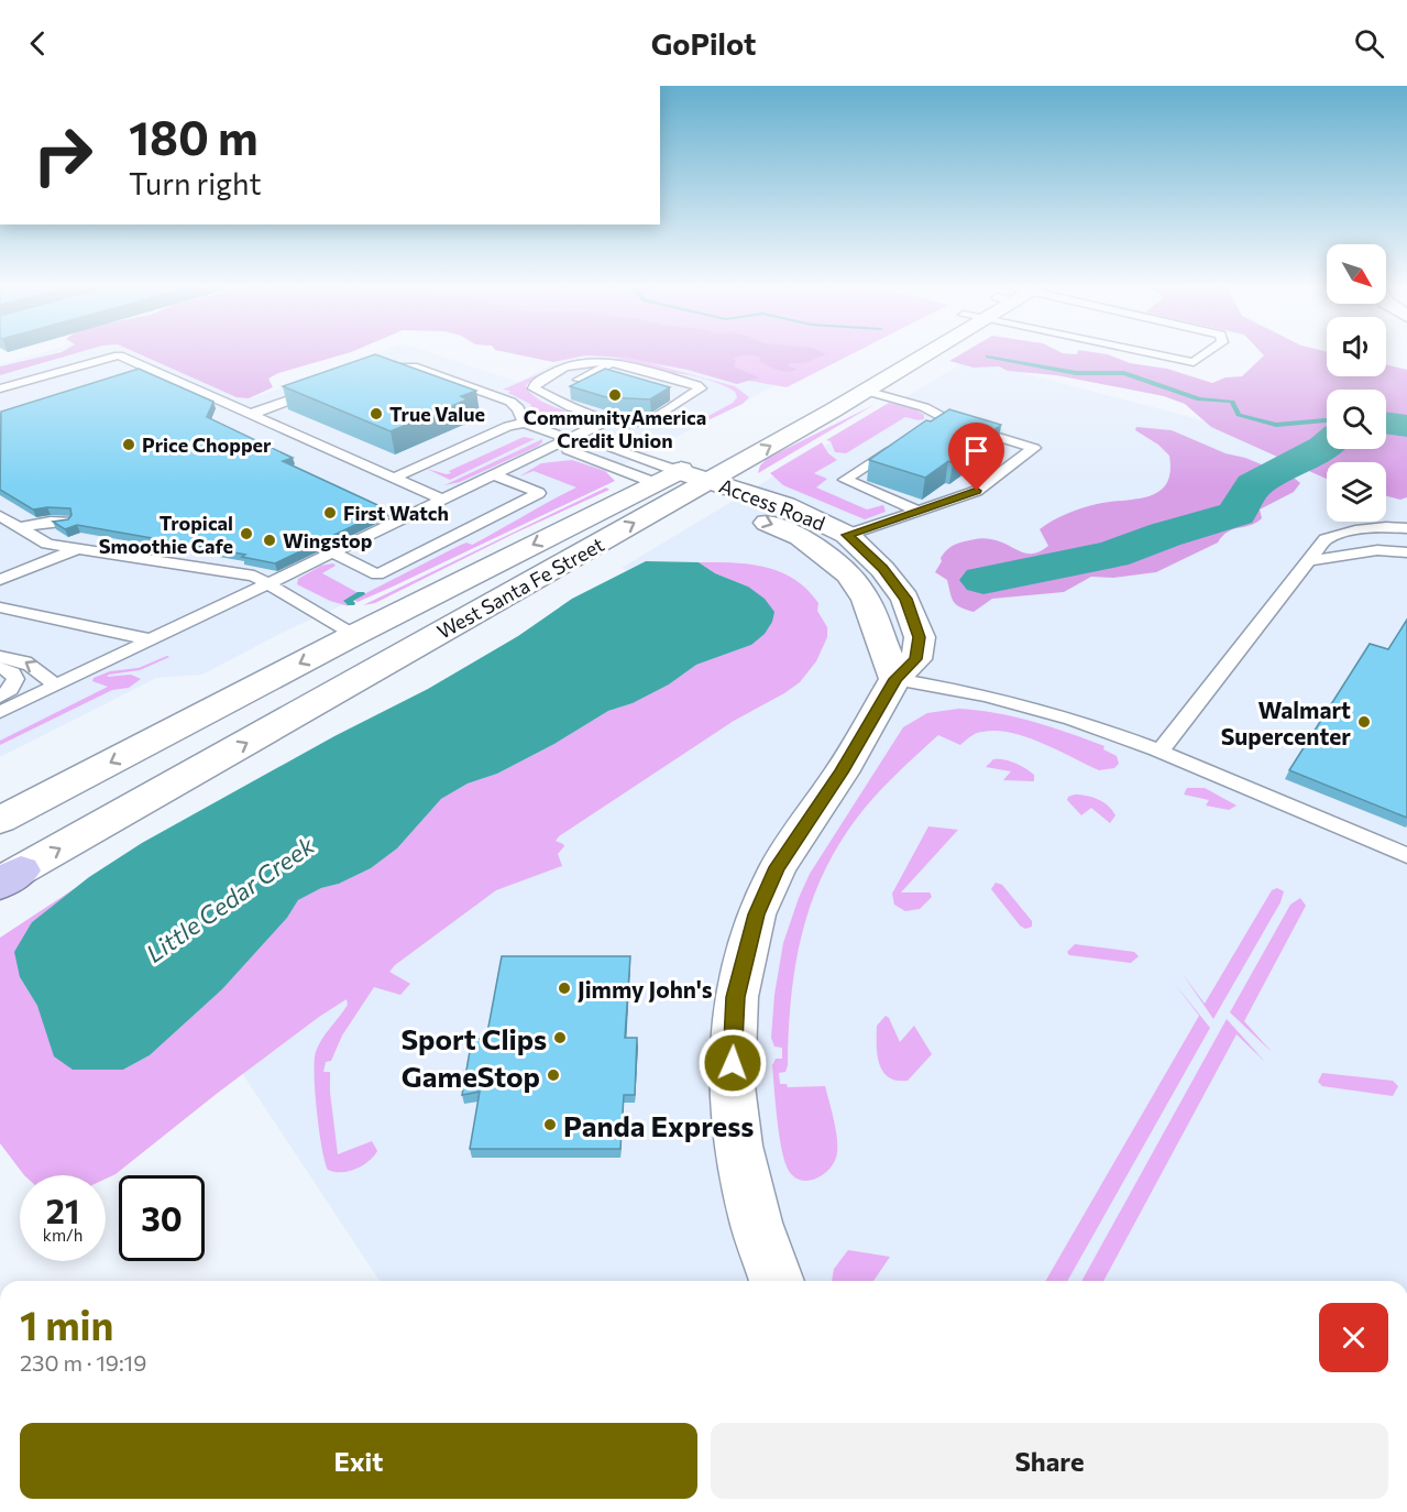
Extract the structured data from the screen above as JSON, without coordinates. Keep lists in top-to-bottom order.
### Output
{
  "streets": {
    "street": ["Access Road", "West Santa Fe Street"]
  },
  "crossings": [
    ["Access Road", "West Santa Fe Street"]
  ],
  "water": ["Little Cedar Creek"],
  "places": [
    "CommunityAmerica Credit Union",
    "True Value",
    "Price Chopper",
    "First Watch",
    "Tropical Smoothie Cafe",
    "Wingstop",
    "Walmart Supercenter",
    "Jimmy John's",
    "Sport Clips",
    "GameStop",
    "Panda Express"
  ],
  "north": "bottom right",
  "page": {
    "header": "GoPilot",
    "turn": ["180 m", "Turn right"],
    "speed": "21 km/h",
    "limit": "30",
    "heading": ["1 min", "230 m · 19:19"],
    "buttons": ["Exit", "Share"]
  }
}
